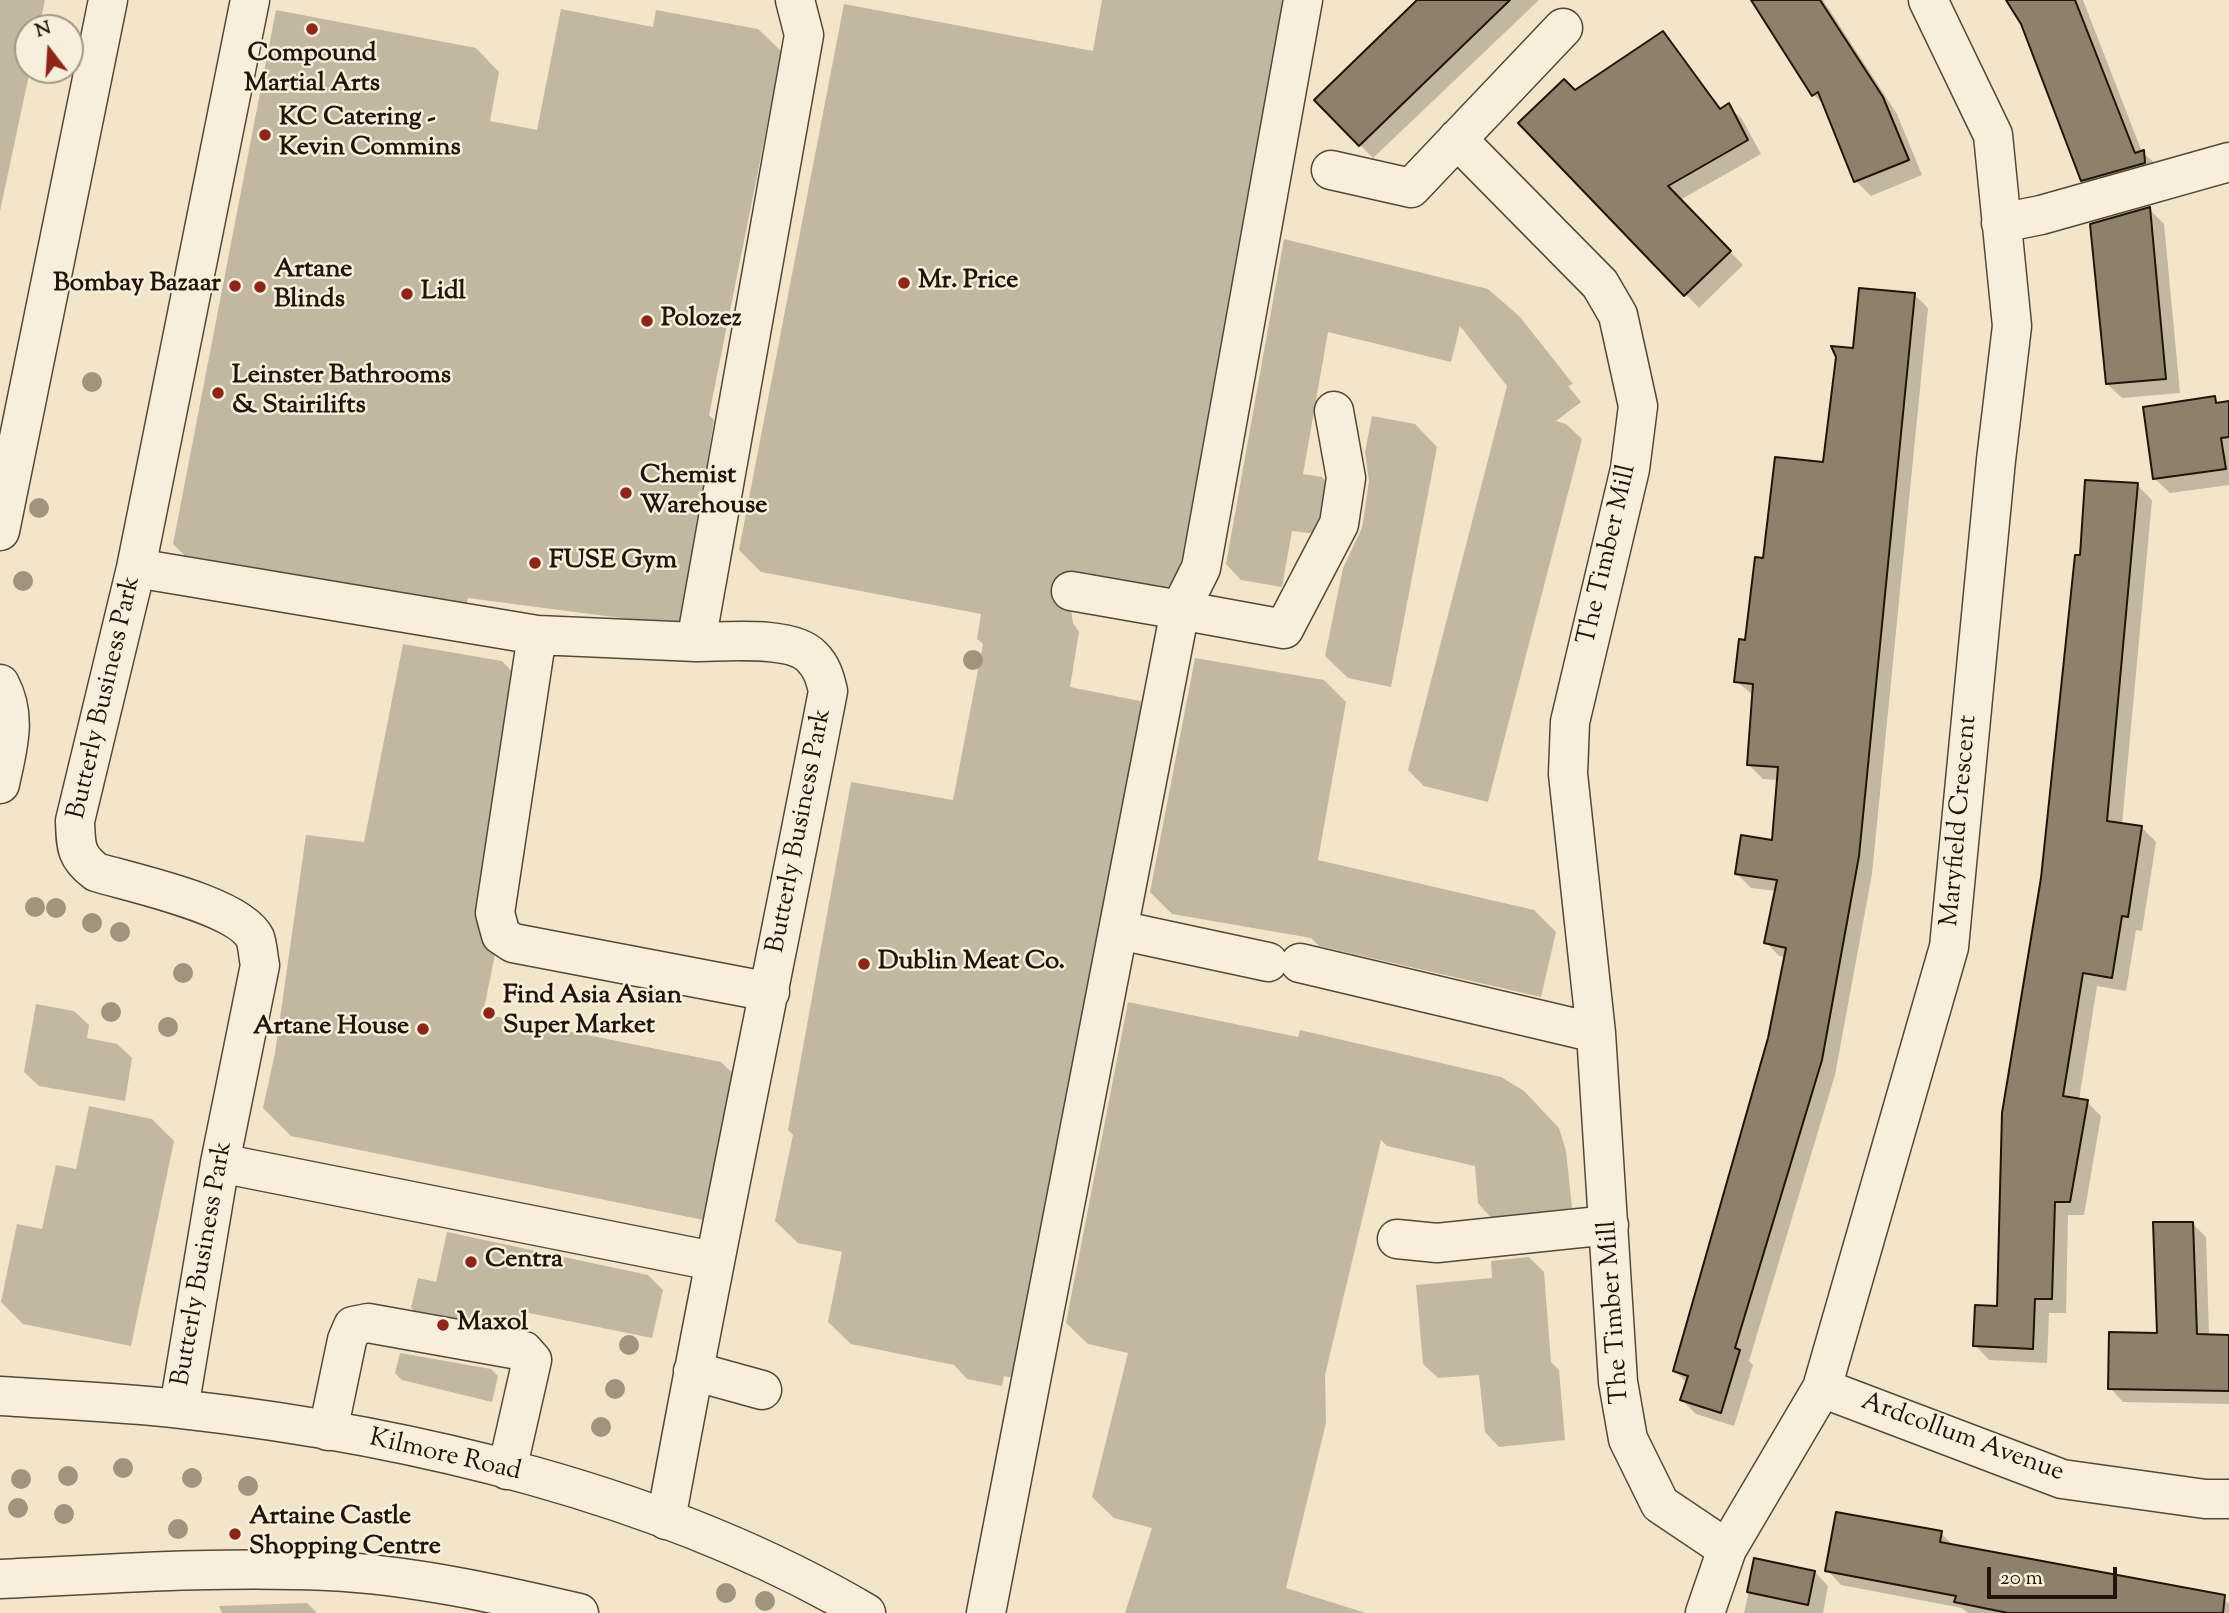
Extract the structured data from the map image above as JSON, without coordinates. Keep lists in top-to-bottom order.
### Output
{
  "streets": {
    "street": [
      "The Timber Mill",
      "Butterly Business Park",
      "Maryfield Crescent",
      "Ardcollum Avenue",
      "Kilmore Road"
    ]
  },
  "crossings": [
    ["The Timber Mill", "Maryfield Crescent"],
    ["Butterly Business Park", "Kilmore Road"],
    ["Maryfield Crescent", "Ardcollum Avenue"]
  ],
  "places": [
    "Compound Martial Arts",
    "KC Catering - Kevin Commins",
    "Mr. Price",
    "Bombay Bazaar",
    "Artane Blinds",
    "Lidl",
    "Polozez",
    "Leinster Bathrooms & Stairilifts",
    "Chemist Warehouse",
    "FUSE Gym",
    "Dublin Meat Co.",
    "Find Asia Asian Super Market",
    "Artane House",
    "Centra",
    "Maxol",
    "Artaine Castle Shopping Centre"
  ],
  "scale_bar": "20 m",
  "north": "top"
}
